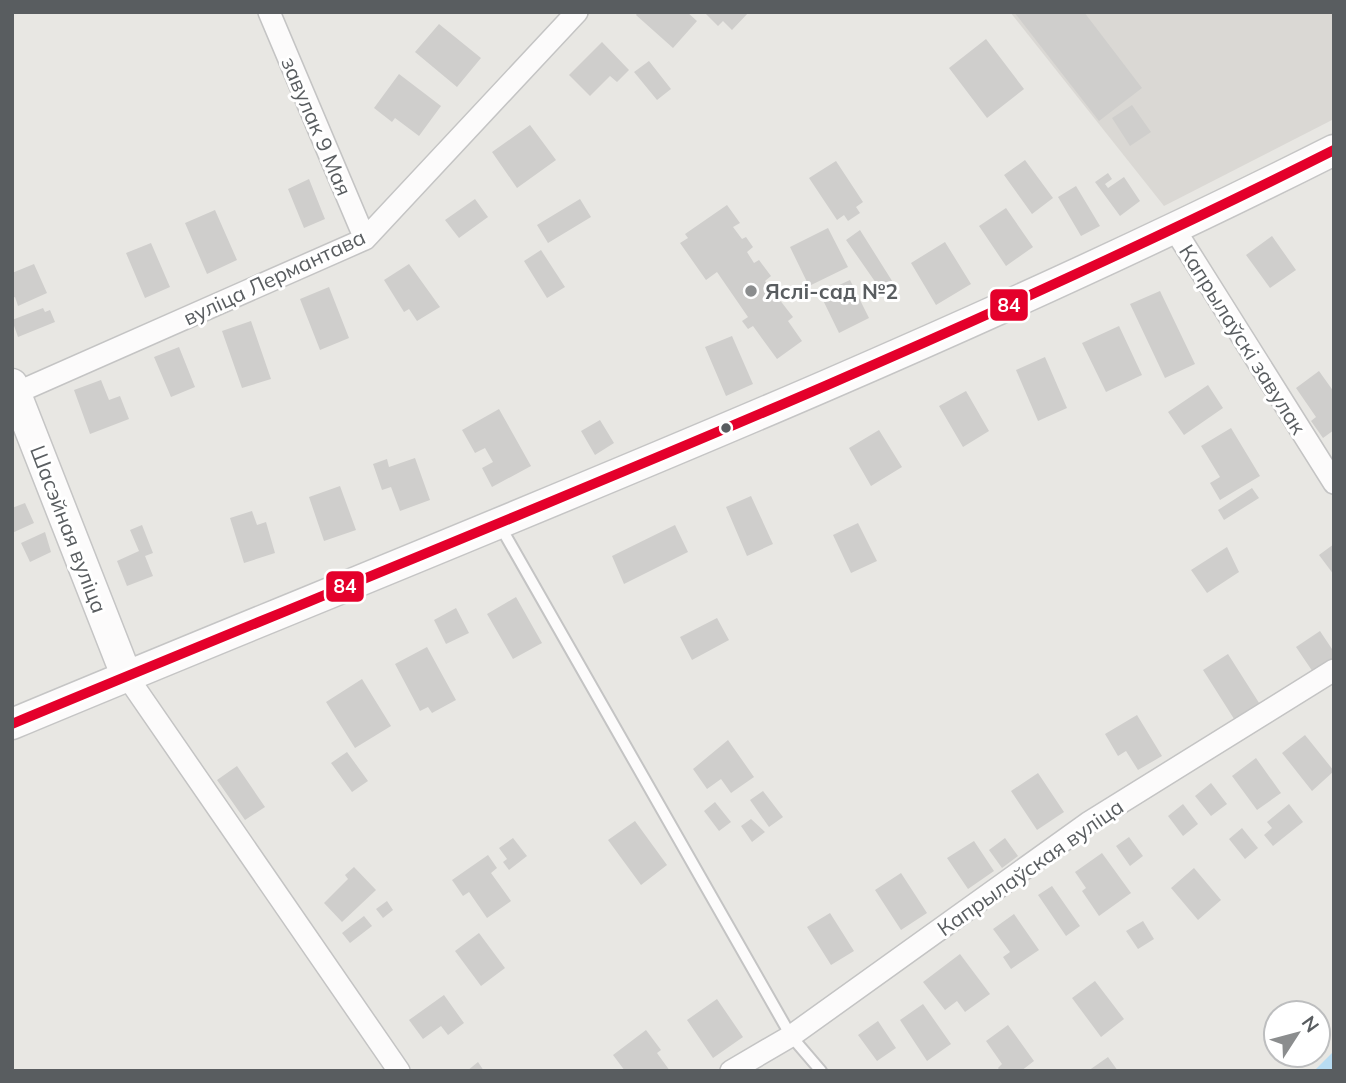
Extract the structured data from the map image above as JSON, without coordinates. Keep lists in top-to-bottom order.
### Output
{
  "streets": {
    "main road": ["Шасэйная вуліца"],
    "street": [
      "завулак 9 Мая",
      "вуліца Лермантава",
      "Капрылаўскі завулак",
      "Капрылаўская вуліца"
    ]
  },
  "crossings": [
    ["завулак 9 Мая", "вуліца Лермантава"],
    ["вуліца Лермантава", "Шасэйная вуліца"]
  ],
  "places": ["Яслі-сад №2"],
  "lines": ["transit line 84"],
  "north": "top right"
}
